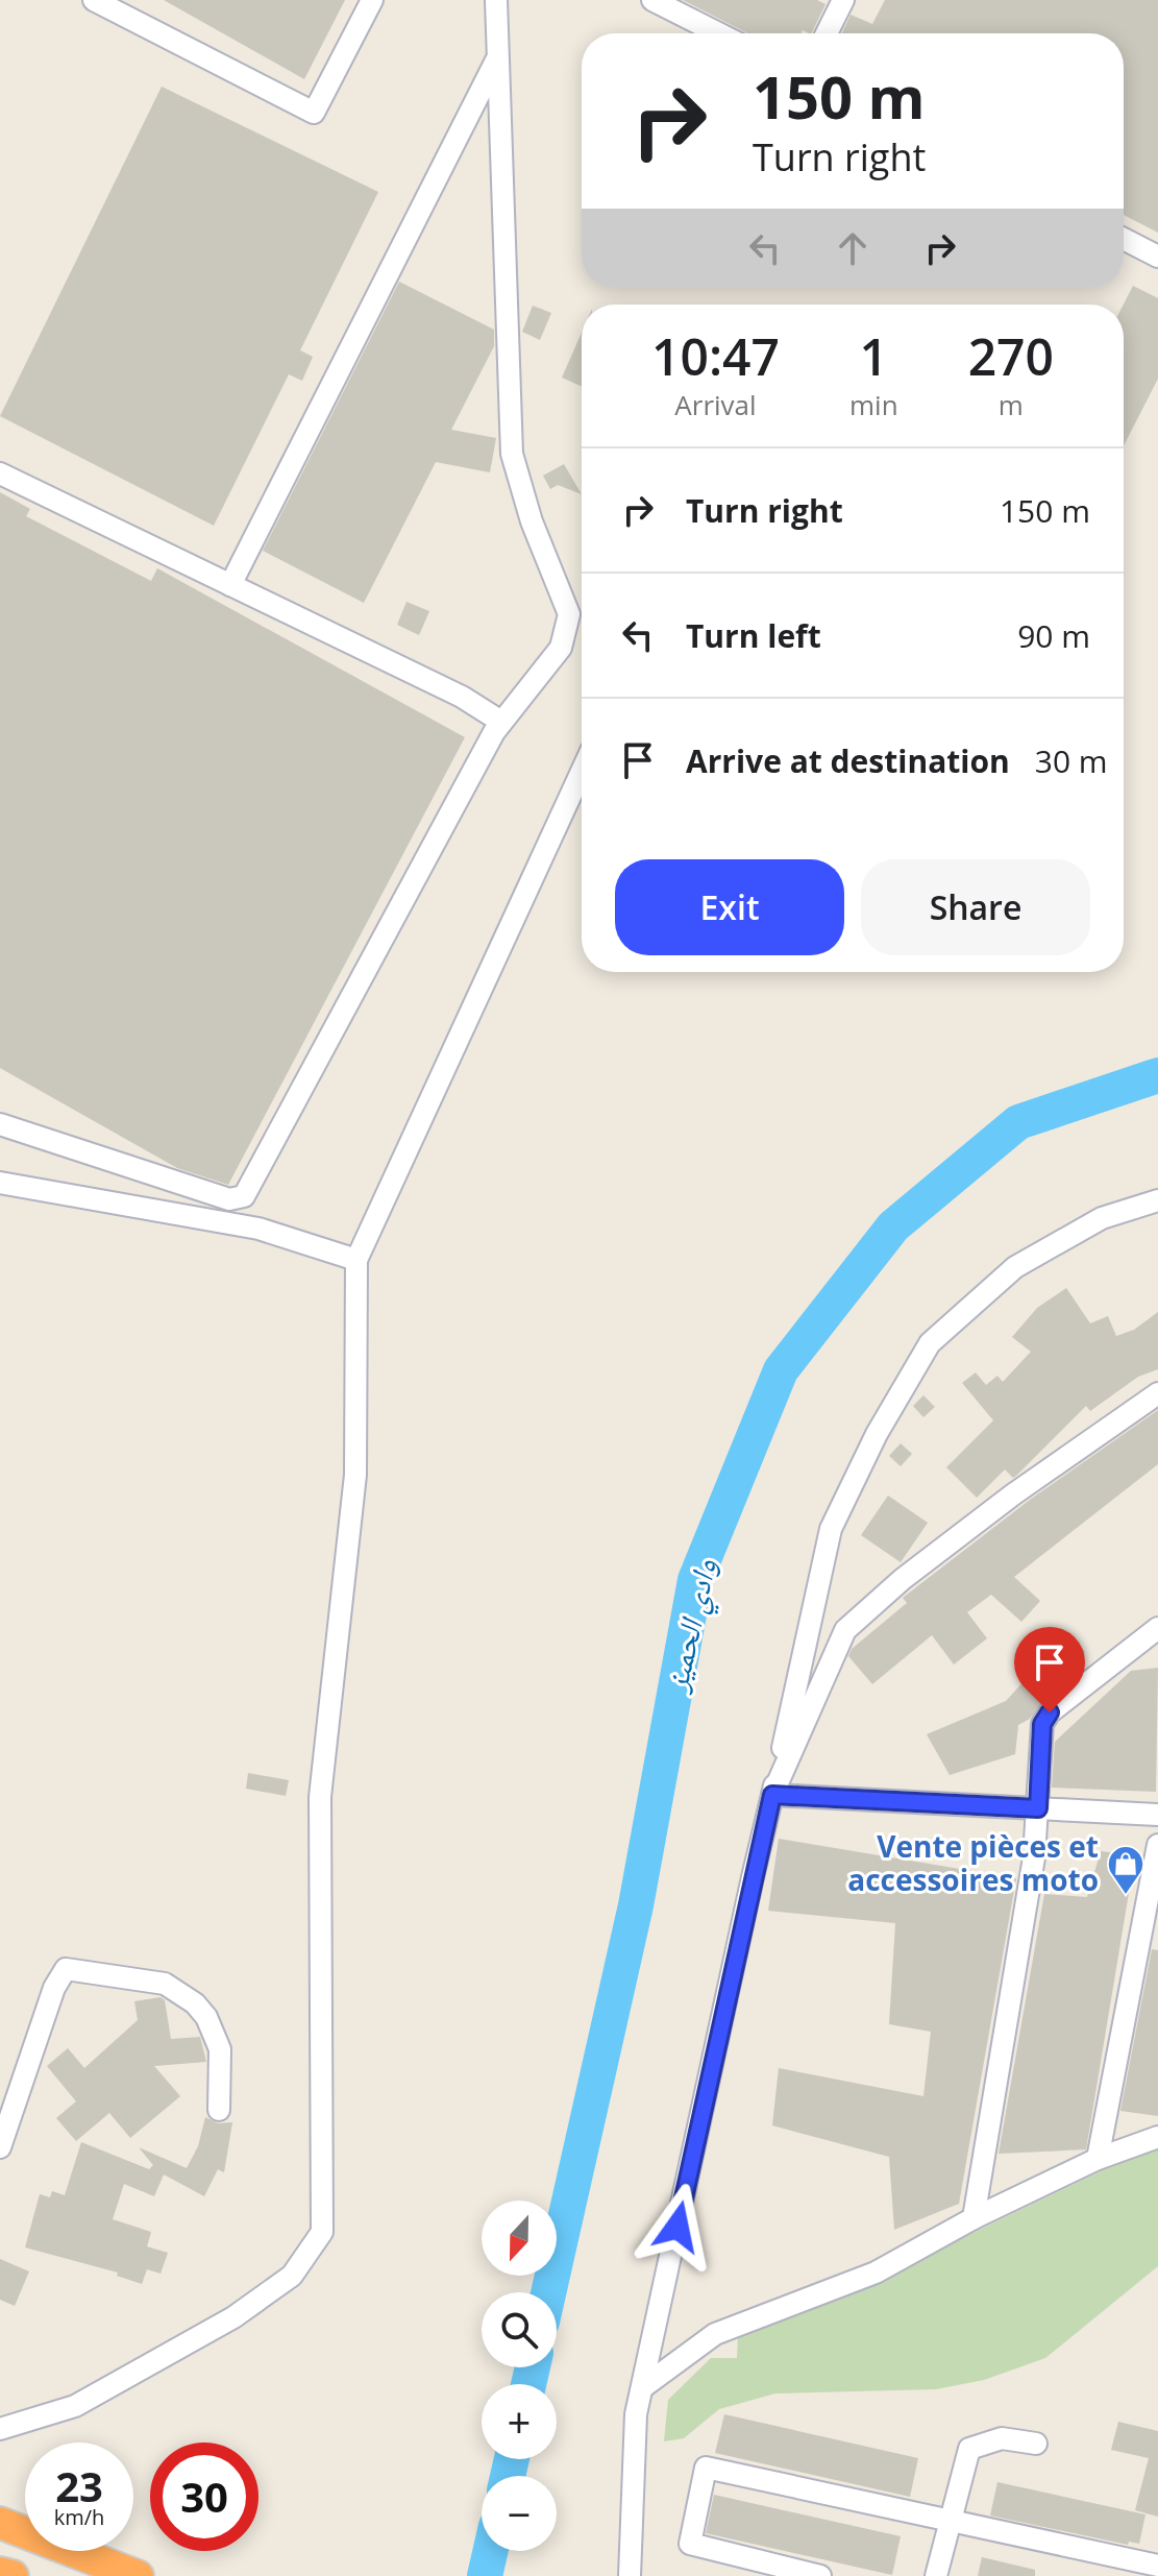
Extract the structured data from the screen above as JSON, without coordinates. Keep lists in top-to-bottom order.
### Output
{
  "water": ["وادي الحميز"],
  "places": {
    "shop": ["Vente pièces et accessoires moto"]
  },
  "north": "bottom",
  "page": {
    "turn": ["150 m", "Turn right"],
    "eta": [
      "10:47",
      "Arrival",
      "1",
      "min",
      "270",
      "m"
    ],
    "list": [
      {
        "name": "Turn right",
        "value": "150 m"
      },
      {
        "name": "Turn left",
        "value": "90 m"
      },
      {
        "name": "Arrive at destination",
        "value": "30 m"
      }
    ],
    "buttons": ["Exit", "Share"],
    "map_buttons": ["+", "−"],
    "speed": "23 km/h",
    "limit": "30"
  }
}
